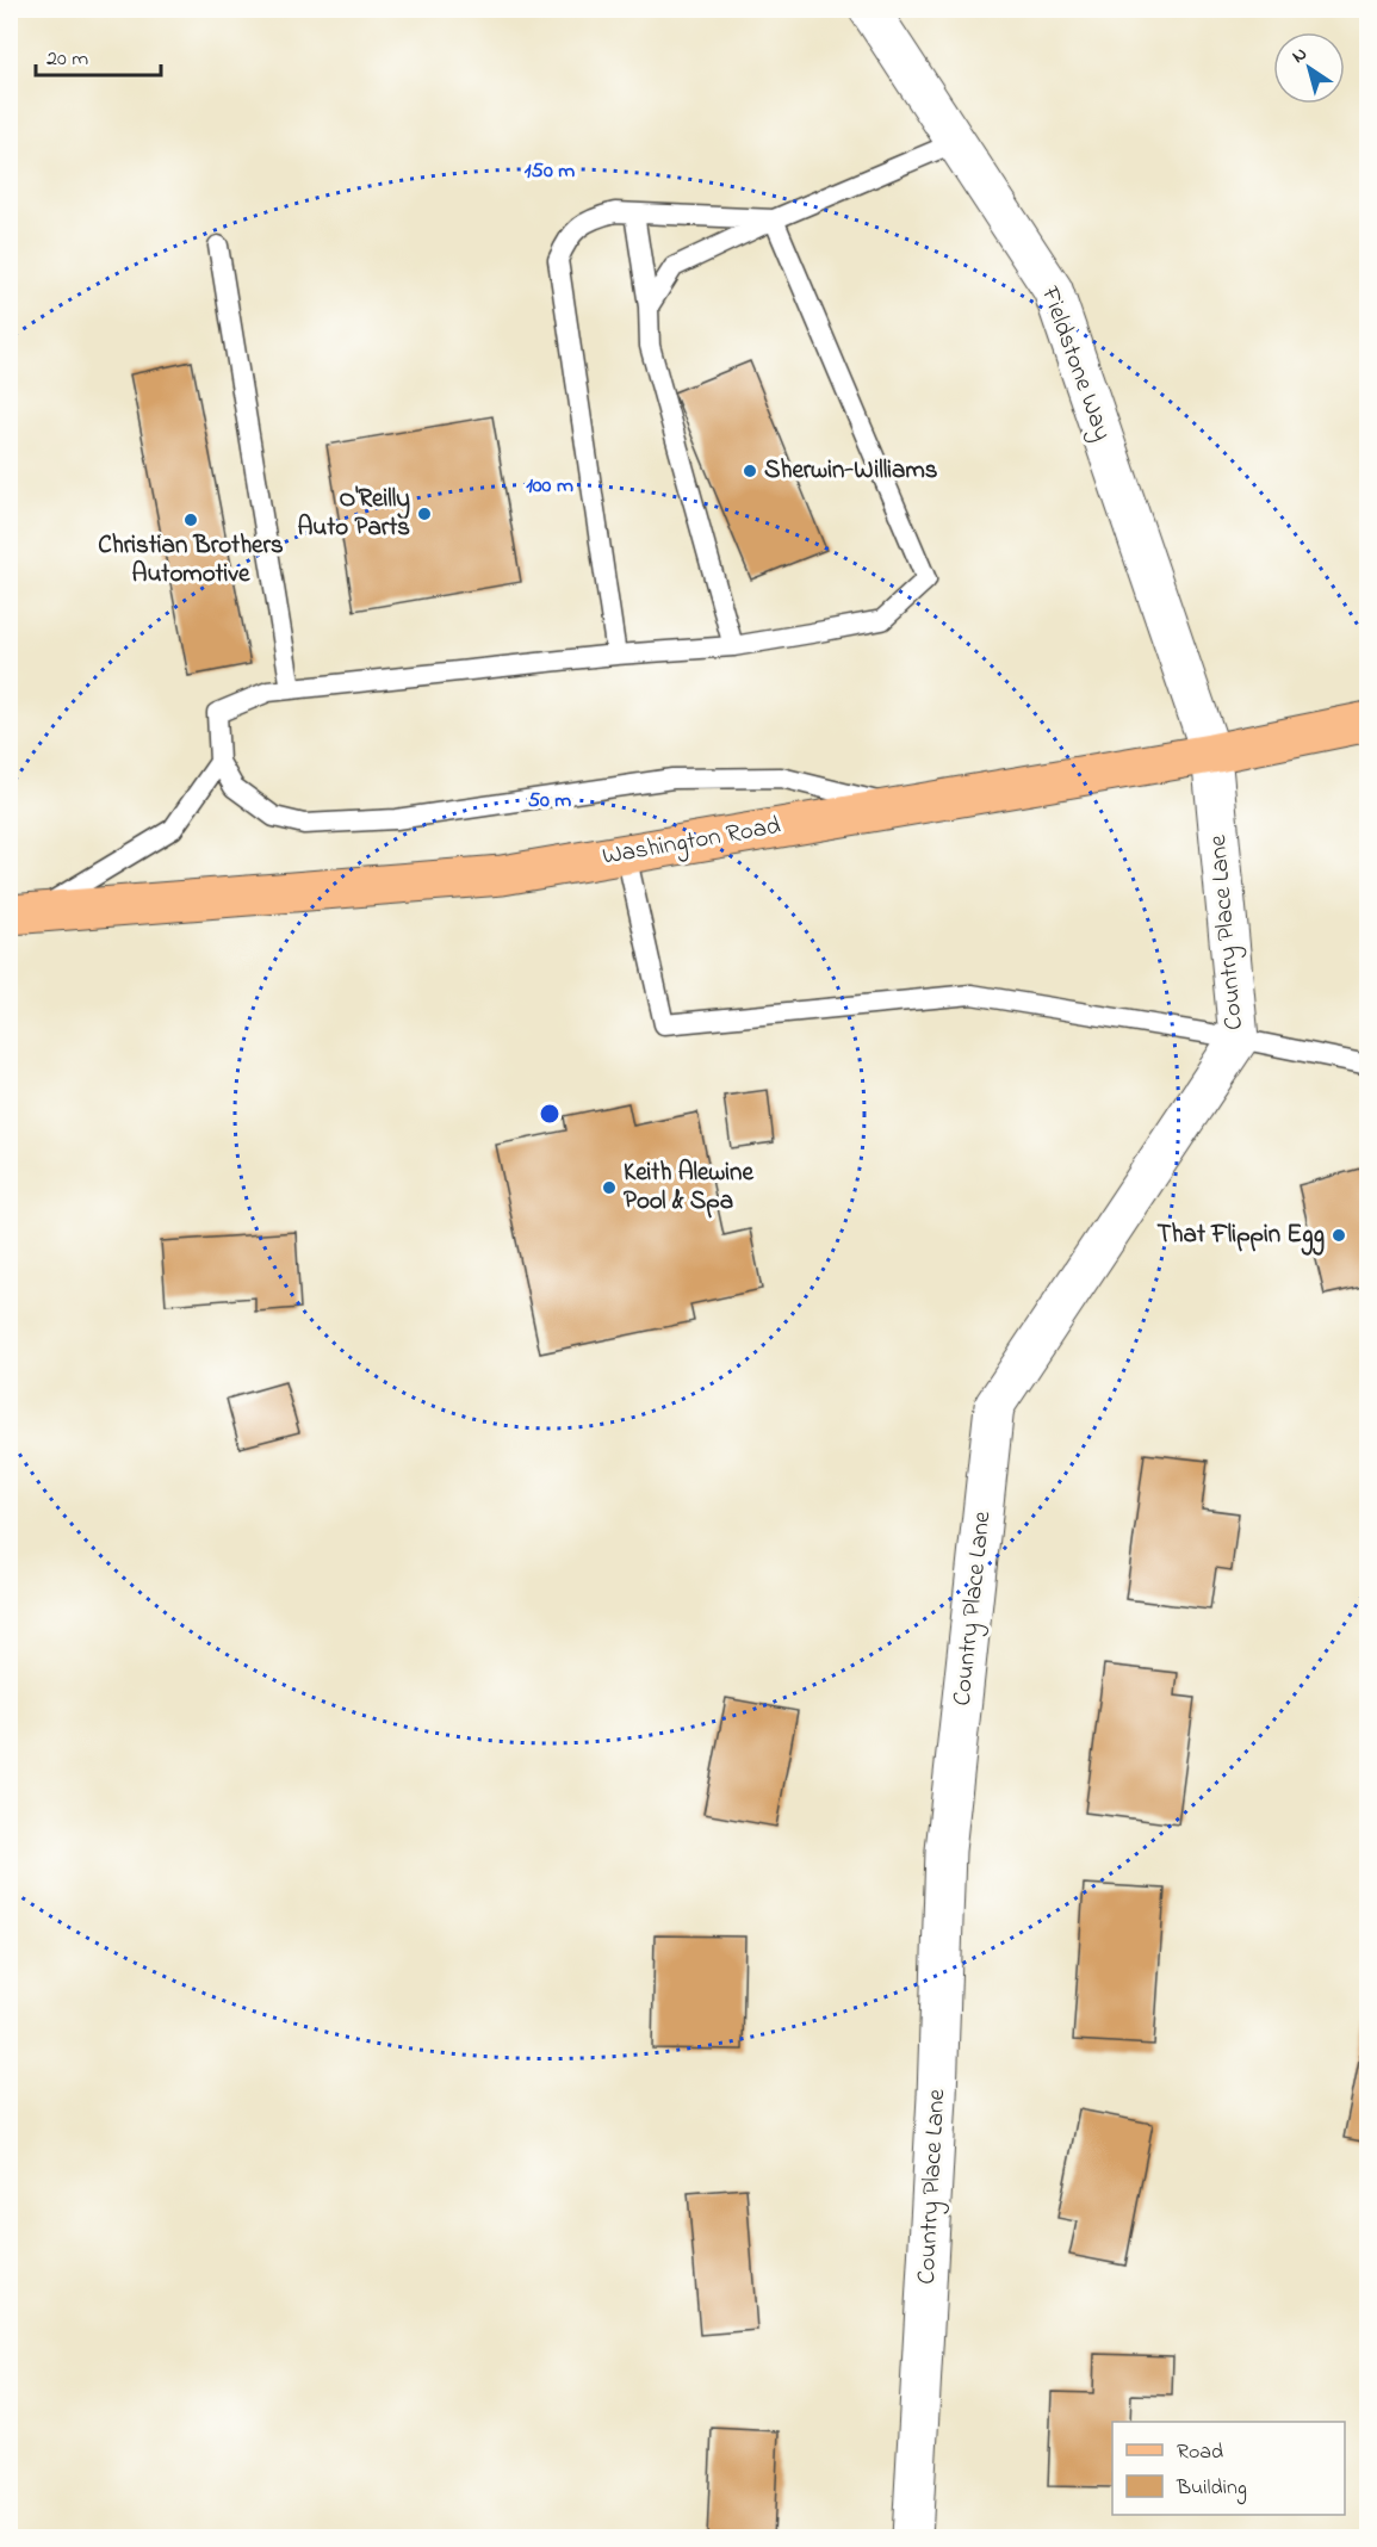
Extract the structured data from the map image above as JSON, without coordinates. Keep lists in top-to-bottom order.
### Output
{
  "streets": {
    "main road": ["Washington Road"],
    "street": ["Fieldstone Way", "Country Place Lane"]
  },
  "crossings": [
    ["Fieldstone Way", "Washington Road"],
    ["Fieldstone Way", "Country Place Lane"],
    ["Washington Road", "Country Place Lane"]
  ],
  "places": [
    "Sherwin-Williams",
    "O'Reilly Auto Parts",
    "Christian Brothers Automotive",
    "Keith Alewine Pool & Spa",
    "That Flippin Egg"
  ],
  "legend": ["Road", "Building"],
  "scale_bar": "20 m",
  "north": "top left",
  "rings": ["150 m", "100 m", "50 m"]
}
